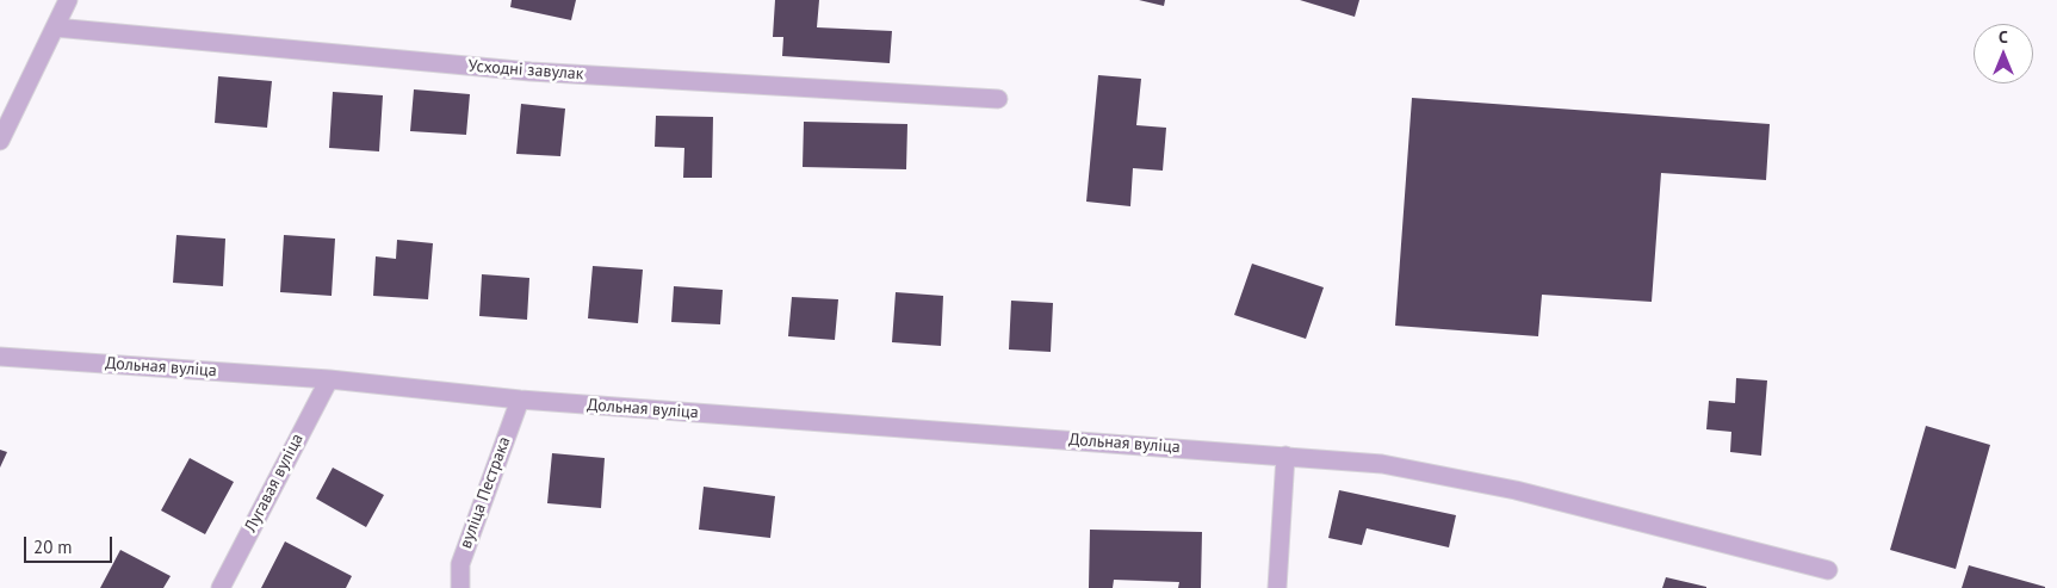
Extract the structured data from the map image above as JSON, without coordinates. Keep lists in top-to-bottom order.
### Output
{
  "streets": {
    "street": [
      "Усходні завулак",
      "Дольная вуліца",
      "Лугавая вуліца",
      "вуліца Пестрака"
    ]
  },
  "crossings": [
    ["Дольная вуліца", "Лугавая вуліца"],
    ["Дольная вуліца", "вуліца Пестрака"]
  ],
  "scale_bar": "20 m",
  "north": "top"
}
